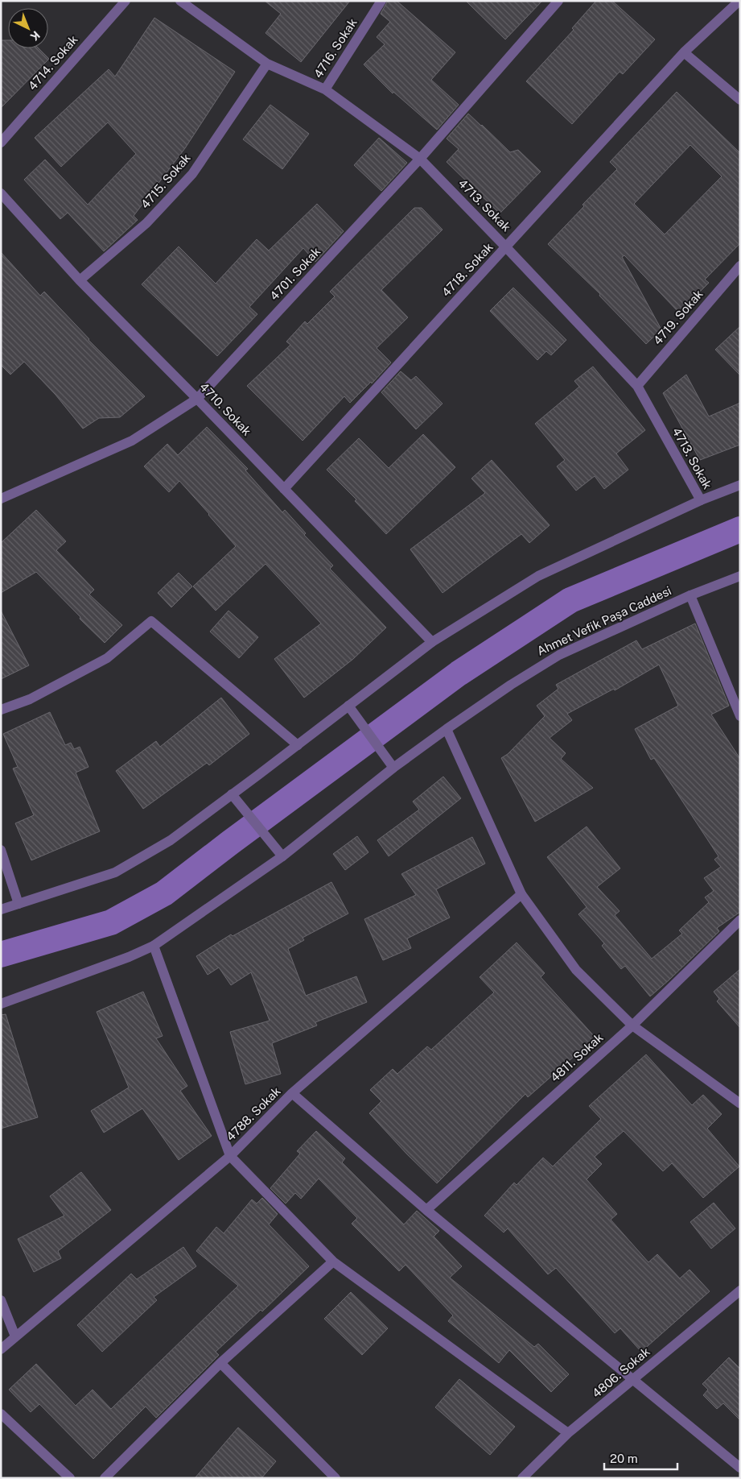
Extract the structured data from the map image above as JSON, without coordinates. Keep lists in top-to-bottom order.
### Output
{
  "streets": {
    "street": [
      "4716. Sokak",
      "4714. Sokak",
      "4715. Sokak",
      "4713. Sokak",
      "4718. Sokak",
      "4701. Sokak",
      "4719. Sokak",
      "4710. Sokak",
      "Ahmet Vefik Paşa Caddesi",
      "4811. Sokak",
      "4788. Sokak",
      "4806. Sokak"
    ]
  },
  "crossings": [
    ["4716. Sokak", "4713. Sokak"],
    ["4715. Sokak", "4713. Sokak"],
    ["4715. Sokak", "4710. Sokak"],
    ["4713. Sokak", "4718. Sokak"],
    ["4713. Sokak", "4701. Sokak"],
    ["4713. Sokak", "4719. Sokak"],
    ["4718. Sokak", "4710. Sokak"],
    ["4701. Sokak", "4710. Sokak"]
  ],
  "scale_bar": "20 m",
  "north": "bottom right"
}
